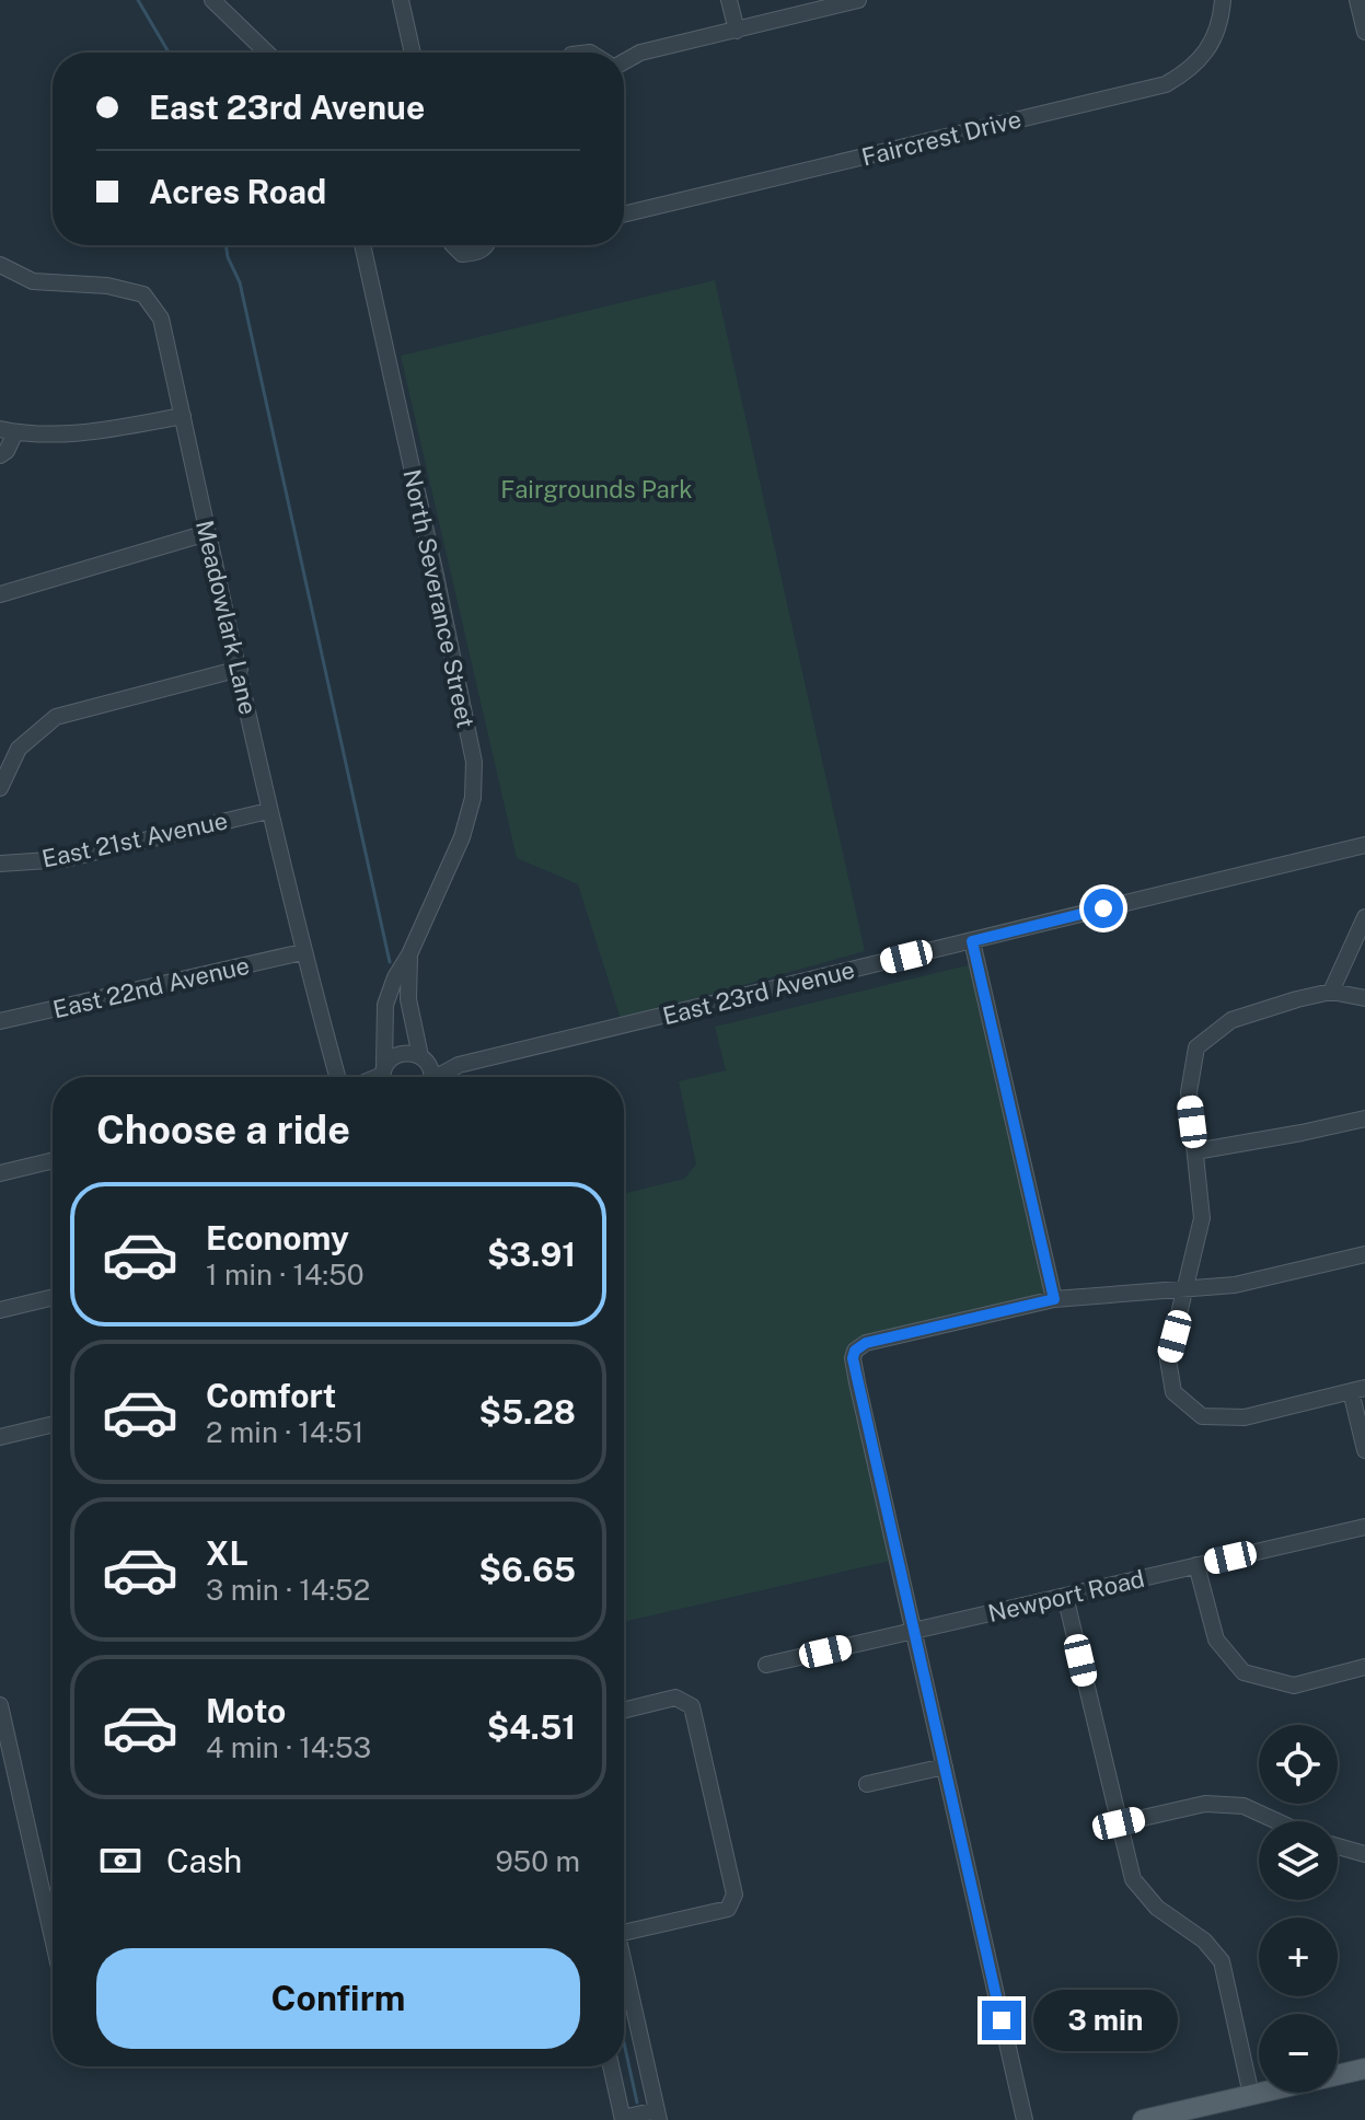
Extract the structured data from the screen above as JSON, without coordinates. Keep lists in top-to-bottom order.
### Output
{
  "streets": {
    "street": [
      "Faircrest Drive",
      "North Severance Street",
      "Meadowlark Lane",
      "East 21st Avenue",
      "East 22nd Avenue",
      "East 23rd Avenue",
      "Newport Road"
    ]
  },
  "crossings": [
    ["North Severance Street", "East 23rd Avenue"],
    ["Meadowlark Lane", "East 21st Avenue"],
    ["Meadowlark Lane", "East 22nd Avenue"]
  ],
  "parks": ["Fairgrounds Park"],
  "page": {
    "banner": ["East 23rd Avenue", "Acres Road"],
    "heading": "Choose a ride",
    "list": [
      {
        "name": "Economy",
        "note": "1 min · 14:50",
        "value": "$3.91"
      },
      {
        "name": "Comfort",
        "note": "2 min · 14:51",
        "value": "$5.28"
      },
      {
        "name": "XL",
        "note": "3 min · 14:52",
        "value": "$6.65"
      },
      {
        "name": "Moto",
        "note": "4 min · 14:53",
        "value": "$4.51"
      }
    ],
    "map_buttons": ["+", "−"],
    "pay": ["Cash", "950 m"],
    "buttons": "Confirm",
    "bubble": "3 min"
  }
}
